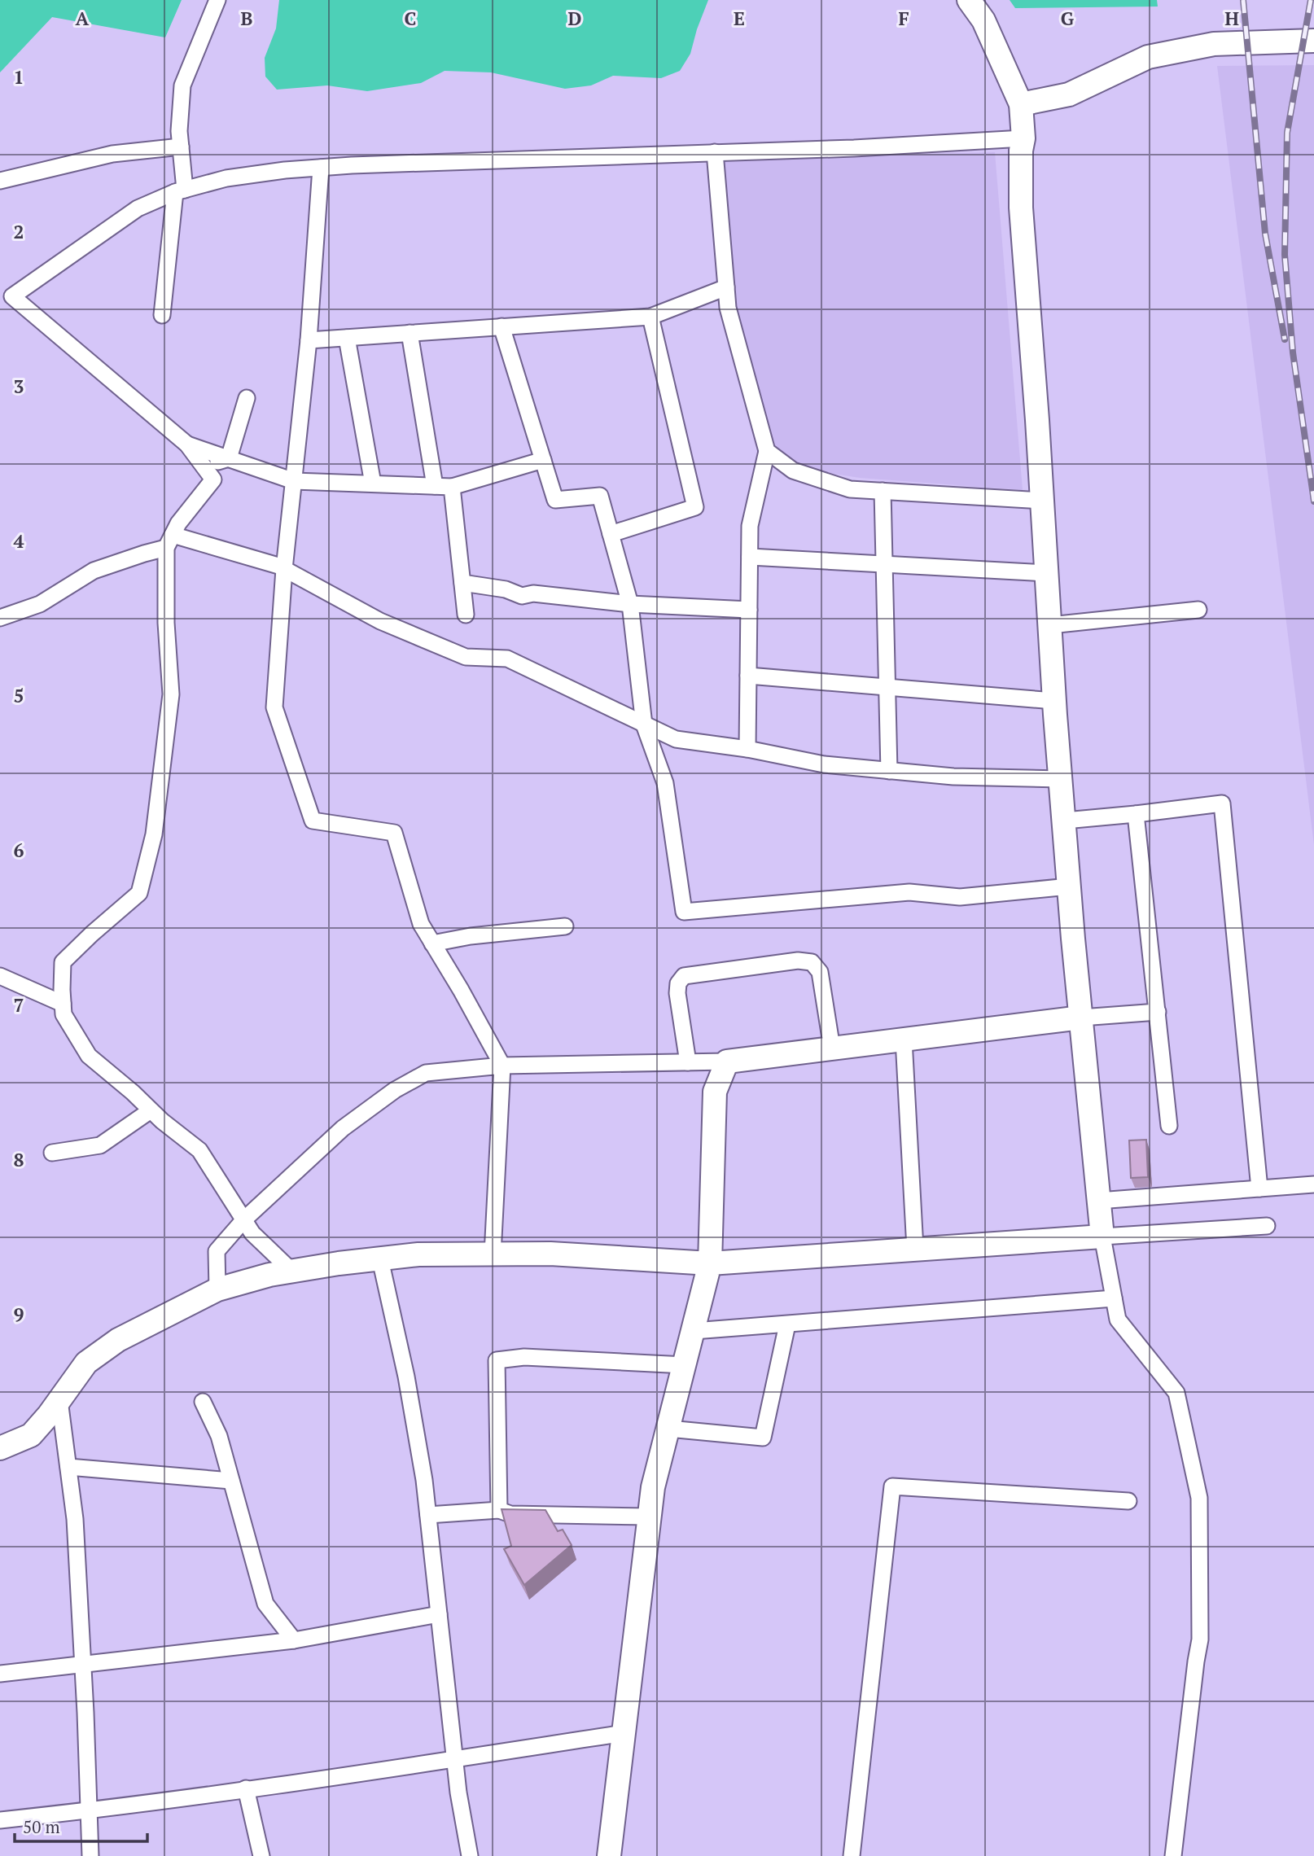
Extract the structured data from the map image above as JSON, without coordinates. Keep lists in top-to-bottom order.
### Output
{
  "scale_bar": "50 m",
  "grid": {
    "columns": [
      "A",
      "B",
      "C",
      "D",
      "E",
      "F",
      "G",
      "H"
    ],
    "rows": [
      "1",
      "2",
      "3",
      "4",
      "5",
      "6",
      "7",
      "8",
      "9"
    ]
  }
}
